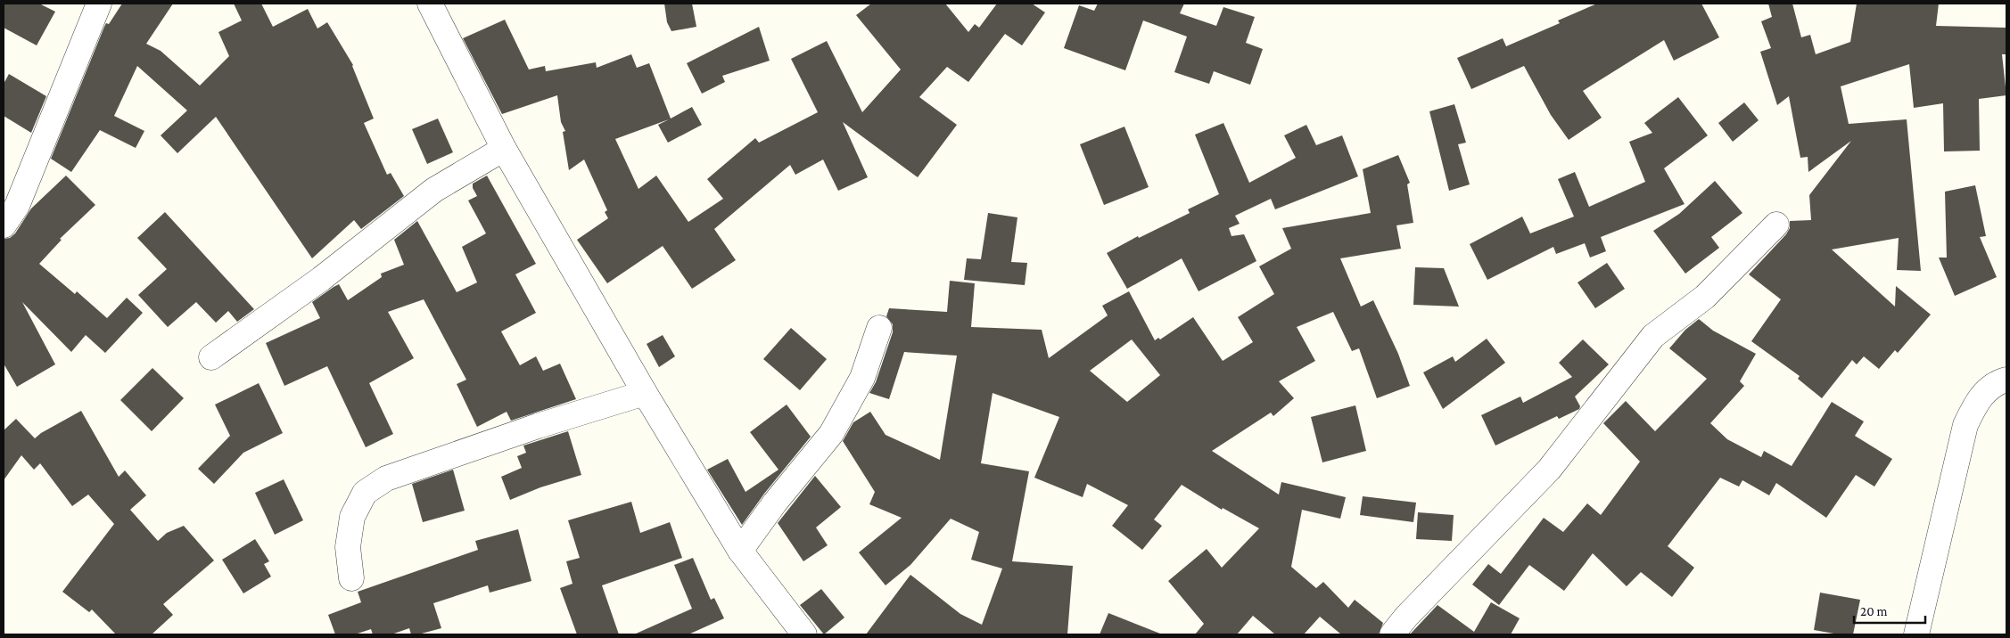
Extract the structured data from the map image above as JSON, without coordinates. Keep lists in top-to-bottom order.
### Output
{
  "scale_bar": "20 m"
}
